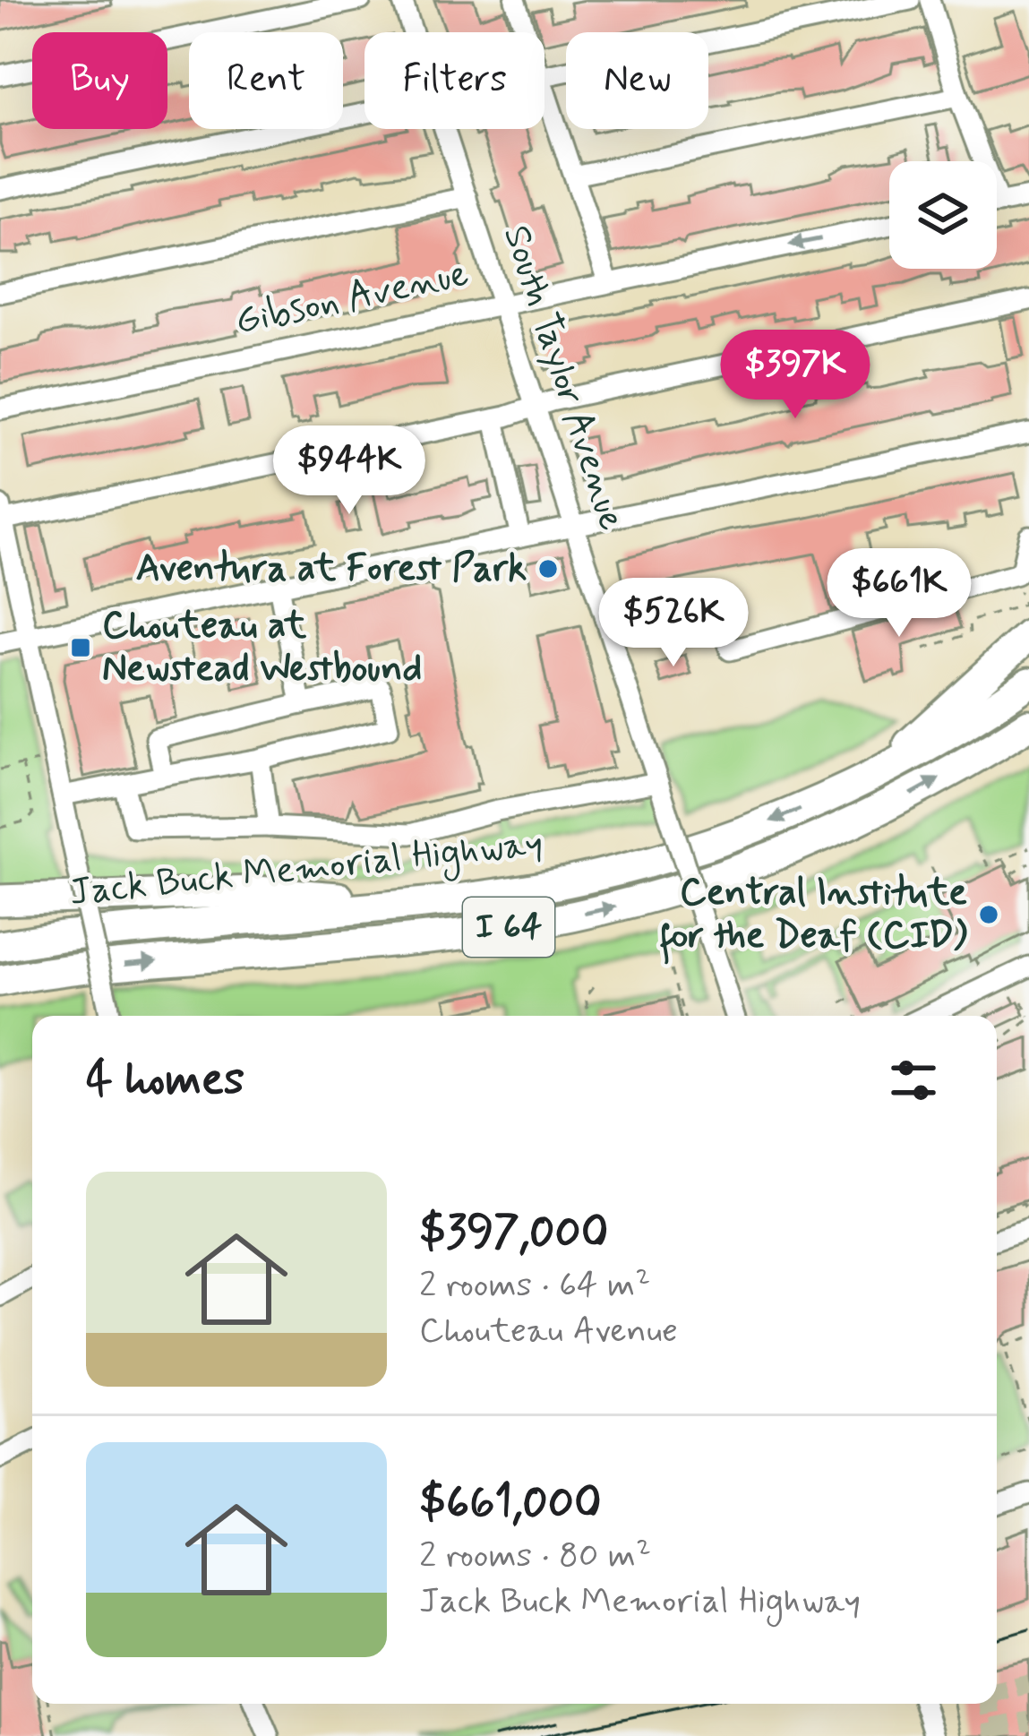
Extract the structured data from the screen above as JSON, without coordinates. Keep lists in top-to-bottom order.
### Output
{
  "streets": {
    "highway": ["Jack Buck Memorial Highway", "I 64"],
    "street": ["Gibson Avenue", "South Taylor Avenue"]
  },
  "crossings": [
    ["Gibson Avenue", "South Taylor Avenue"]
  ],
  "places": {
    "other": ["Aventura at Forest Park", "Central Institute for the Deaf (CID)"],
    "transit": ["Chouteau at Newstead Westbound"]
  },
  "page": {
    "chip": [
      "Buy",
      "Rent",
      "Filters",
      "New"
    ],
    "price": [
      "$397K",
      "$944K",
      "$661K",
      "$526K"
    ],
    "heading": "4 homes",
    "list": [
      {
        "name": "$397,000",
        "note": "2 rooms · 64 m² · Chouteau Avenue"
      },
      {
        "name": "$661,000",
        "note": "2 rooms · 80 m² · Jack Buck Memorial Highway"
      }
    ]
  }
}
